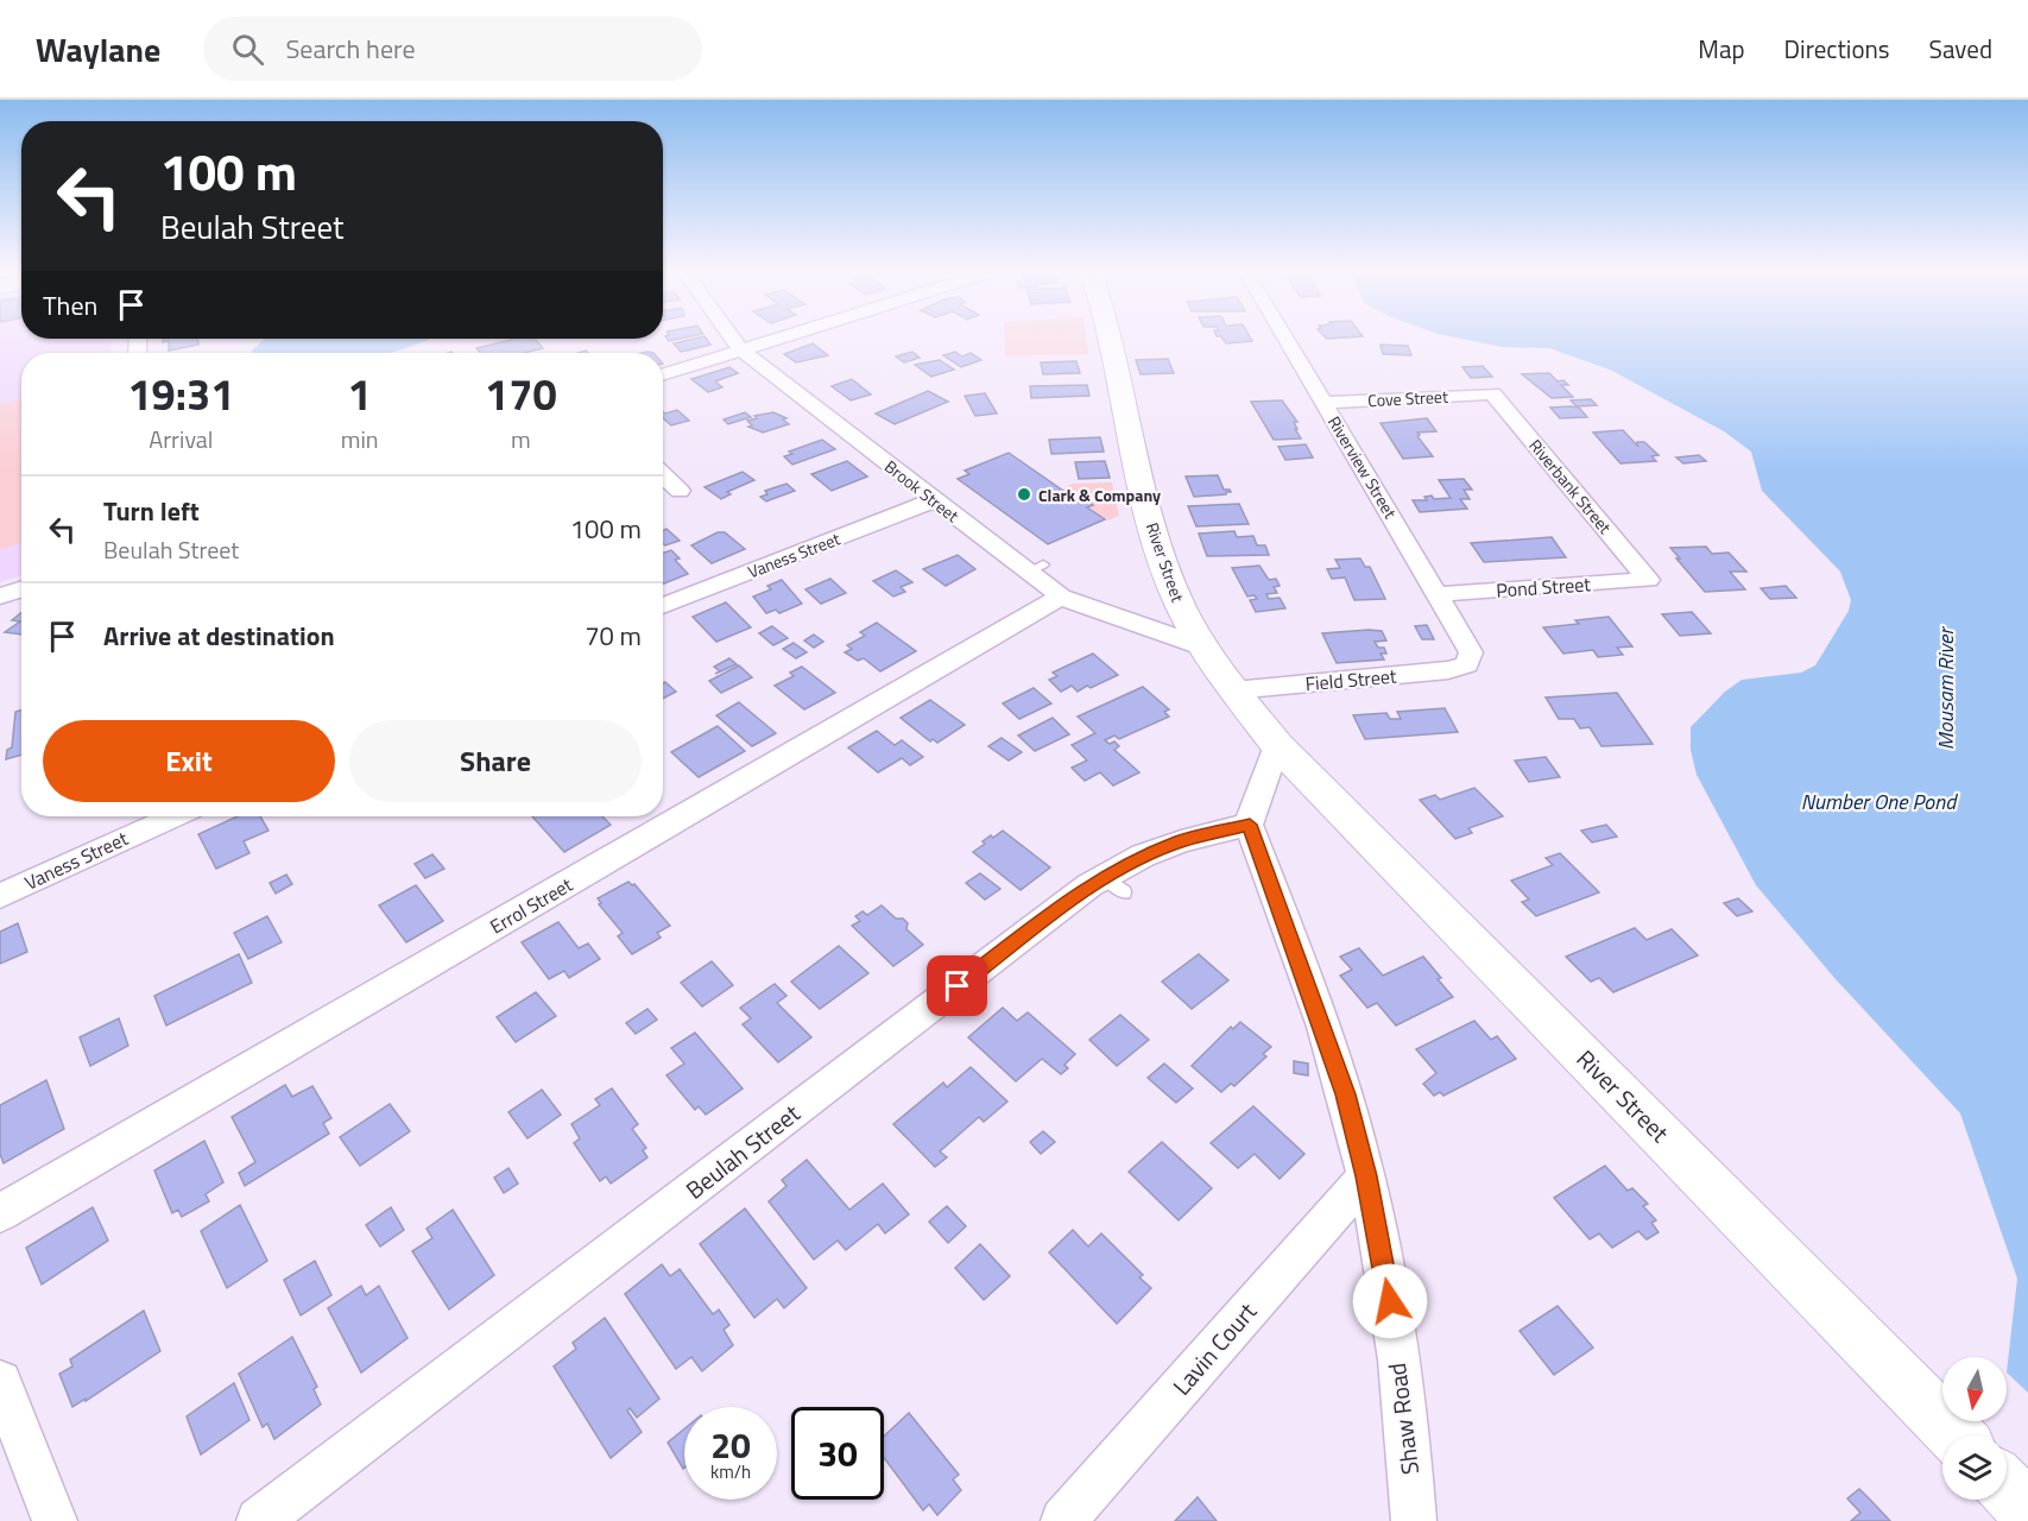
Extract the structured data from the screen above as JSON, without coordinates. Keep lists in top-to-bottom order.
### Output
{
  "streets": {
    "street": [
      "Cove Street",
      "Riverview Street",
      "Riverbank Street",
      "Brook Street",
      "Vaness Street",
      "River Street",
      "Pond Street",
      "Field Street",
      "Errol Street",
      "Beulah Street",
      "Lavin Court",
      "Shaw Road"
    ]
  },
  "crossings": [
    ["Cove Street", "Riverview Street"],
    ["Cove Street", "Riverbank Street"],
    ["Riverview Street", "Pond Street"],
    ["Riverview Street", "Field Street"],
    ["Riverbank Street", "Pond Street"],
    ["Brook Street", "Vaness Street"],
    ["Brook Street", "River Street"],
    ["Brook Street", "Errol Street"],
    ["River Street", "Field Street"],
    ["Beulah Street", "Shaw Road"],
    ["Lavin Court", "Shaw Road"]
  ],
  "water": ["Mousam River", "Number One Pond"],
  "places": ["Clark & Company"],
  "north": "bottom",
  "page": {
    "header": "Waylane",
    "search": "Search here",
    "nav": ["Map", "Directions", "Saved"],
    "turn": ["100 m", "Beulah Street"],
    "then": "Then",
    "eta": [
      "19:31",
      "Arrival",
      "1",
      "min",
      "170",
      "m"
    ],
    "list": [
      {
        "name": "Turn left",
        "note": "Beulah Street",
        "value": "100 m"
      },
      {
        "name": "Arrive at destination",
        "value": "70 m"
      }
    ],
    "buttons": ["Exit", "Share"],
    "speed": "20 km/h",
    "limit": "30"
  }
}
